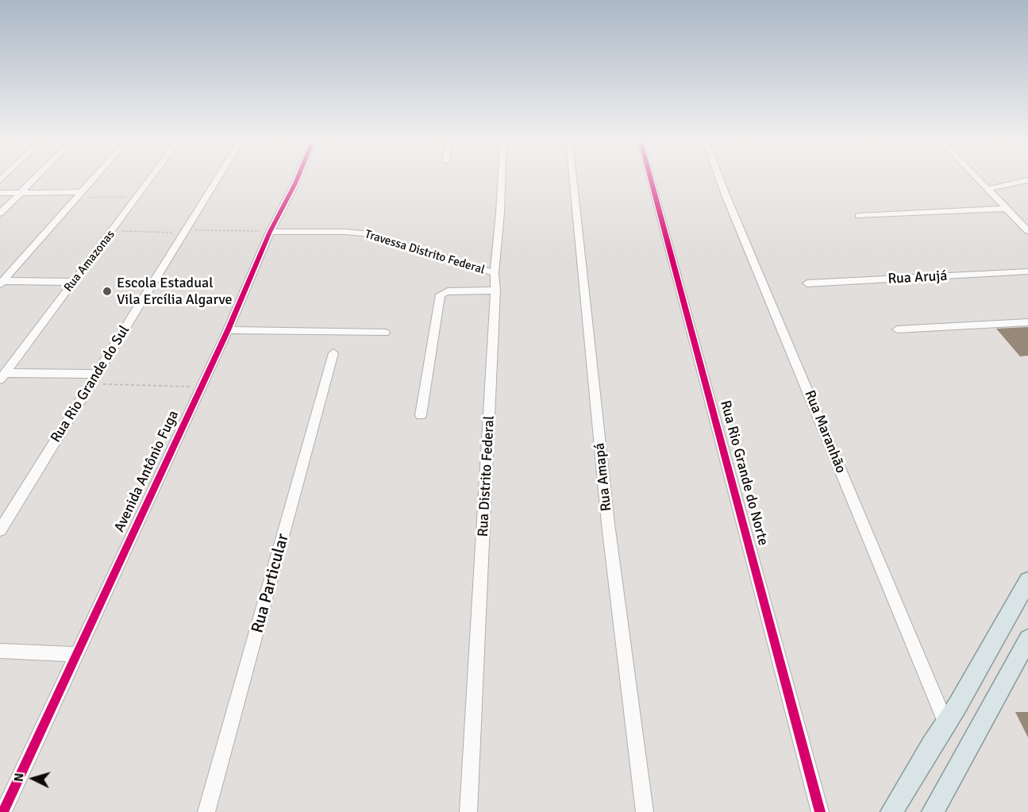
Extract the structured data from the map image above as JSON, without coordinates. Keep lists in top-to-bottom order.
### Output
{
  "streets": {
    "street": [
      "Travessa Distrito Federal",
      "Rua Amazonas",
      "Rua Arujá",
      "Rua Rio Grande do Sul",
      "Rua Maranhão",
      "Avenida Antônio Fuga",
      "Rua Rio Grande do Norte",
      "Rua Distrito Federal",
      "Rua Amapá",
      "Rua Particular"
    ]
  },
  "crossings": [
    ["Travessa Distrito Federal", "Avenida Antônio Fuga"],
    ["Travessa Distrito Federal", "Rua Distrito Federal"]
  ],
  "places": ["Escola Estadual Vila Ercília Algarve"],
  "north": "left"
}
